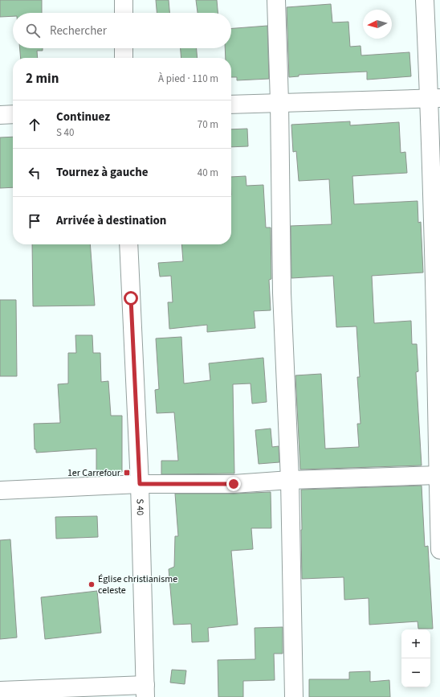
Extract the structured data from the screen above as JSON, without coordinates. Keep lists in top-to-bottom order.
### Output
{
  "streets": {
    "street": ["S 40"]
  },
  "places": {
    "transit": ["1er Carrefour"],
    "other": ["Église christianisme celeste"]
  },
  "north": "left",
  "page": {
    "search": "Rechercher",
    "heading": ["2 min", "À pied · 110 m"],
    "list": [
      ["Continuez", "S 40", "70 m"],
      ["Tournez à gauche", "40 m"],
      "Arrivée à destination"
    ],
    "map_buttons": ["+", "−"]
  }
}
